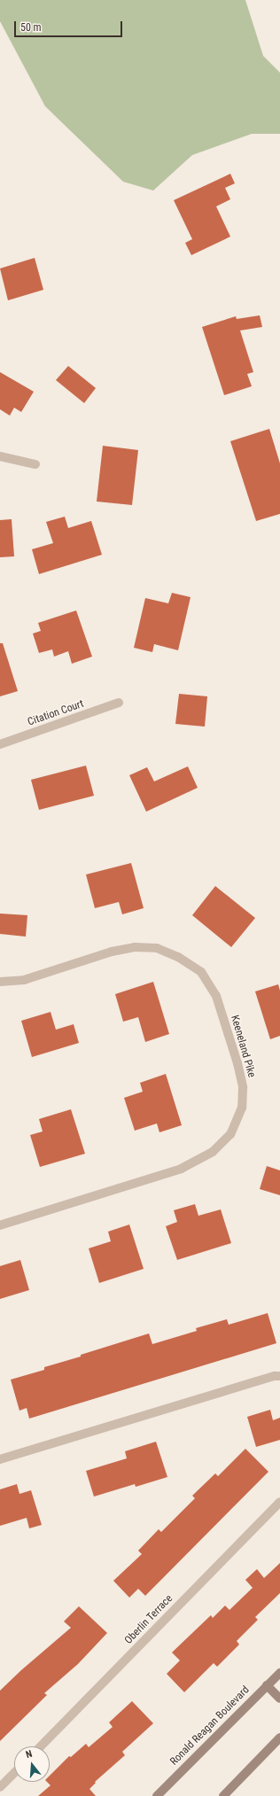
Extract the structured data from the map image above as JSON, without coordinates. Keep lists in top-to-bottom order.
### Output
{
  "streets": {
    "main road": ["Ronald Reagan Boulevard"],
    "street": ["Citation Court", "Keeneland Pike", "Oberlin Terrace"]
  },
  "scale_bar": "50 m",
  "north": "top"
}
